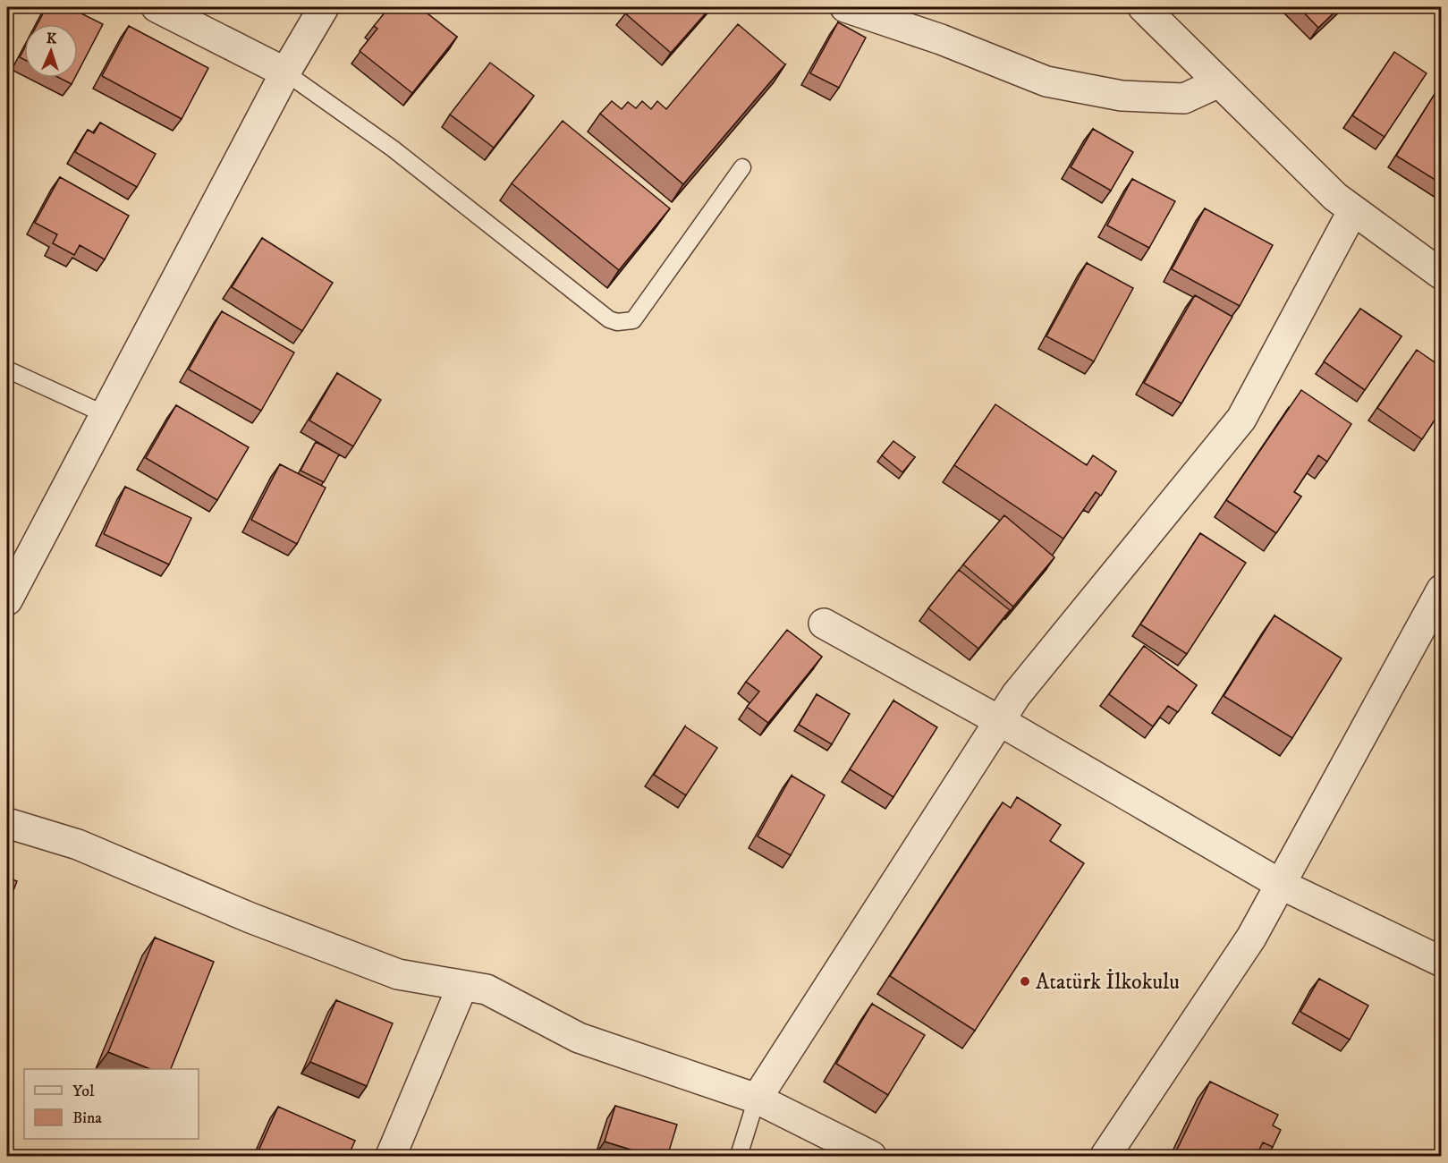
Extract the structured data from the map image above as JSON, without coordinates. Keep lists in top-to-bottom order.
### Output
{
  "places": ["Atatürk İlkokulu"],
  "legend": ["Yol", "Bina"],
  "north": "top"
}
